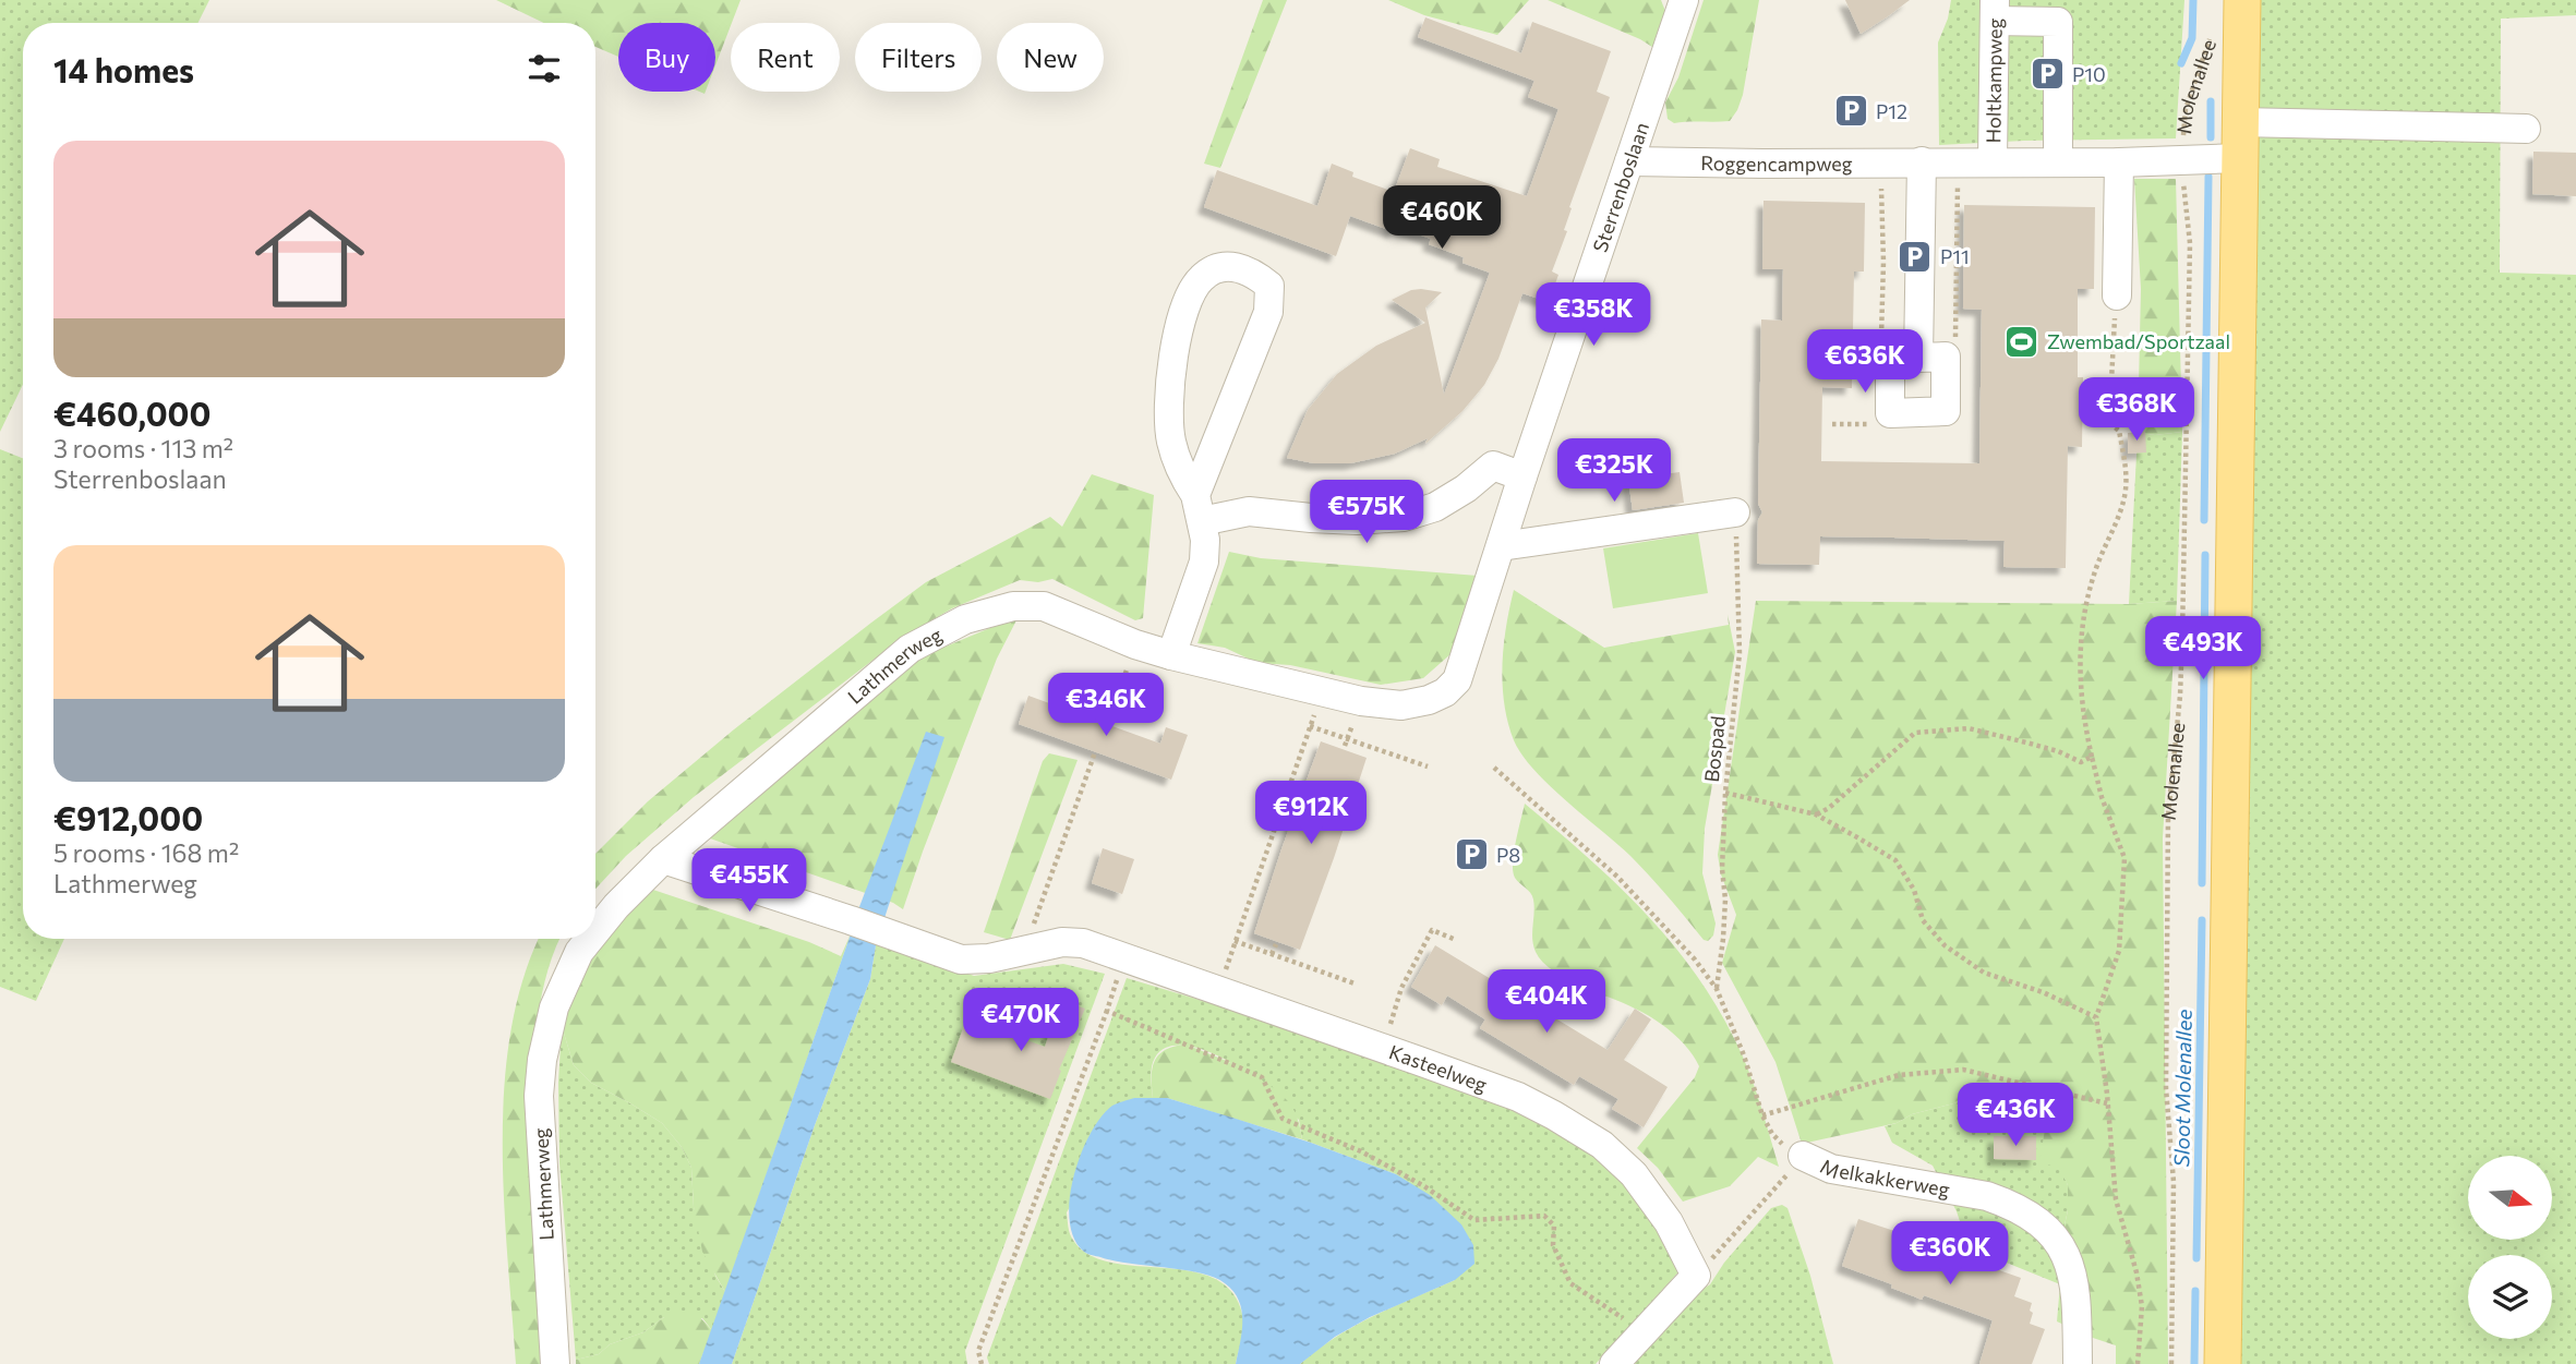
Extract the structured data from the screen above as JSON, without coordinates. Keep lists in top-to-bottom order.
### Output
{
  "streets": {
    "main road": ["Molenallee"],
    "street": [
      "Holtkampweg",
      "Roggencampweg",
      "Sterrenboslaan",
      "Lathmerweg",
      "Kasteelweg",
      "Melkakkerweg"
    ],
    "path": ["Bospad"]
  },
  "crossings": [
    ["Holtkampweg", "Roggencampweg"],
    ["Molenallee", "Roggencampweg"],
    ["Roggencampweg", "Sterrenboslaan"],
    ["Sterrenboslaan", "Lathmerweg"]
  ],
  "water": ["Sloot Molenallee"],
  "places": {
    "parking": [
      "P10",
      "P12",
      "P11",
      "P8"
    ],
    "sports": ["Zwembad/Sportzaal"]
  },
  "north": "right",
  "page": {
    "chip": [
      "Buy",
      "Rent",
      "Filters",
      "New"
    ],
    "heading": "14 homes",
    "list": [
      {
        "name": "€460,000",
        "note": "3 rooms · 113 m² · Sterrenboslaan"
      },
      {
        "name": "€912,000",
        "note": "5 rooms · 168 m² · Lathmerweg"
      }
    ],
    "price": [
      "€460K",
      "€358K",
      "€636K",
      "€368K",
      "€325K",
      "€575K",
      "€493K",
      "€346K",
      "€912K",
      "€455K",
      "€404K",
      "€470K",
      "€436K",
      "€360K"
    ]
  }
}
